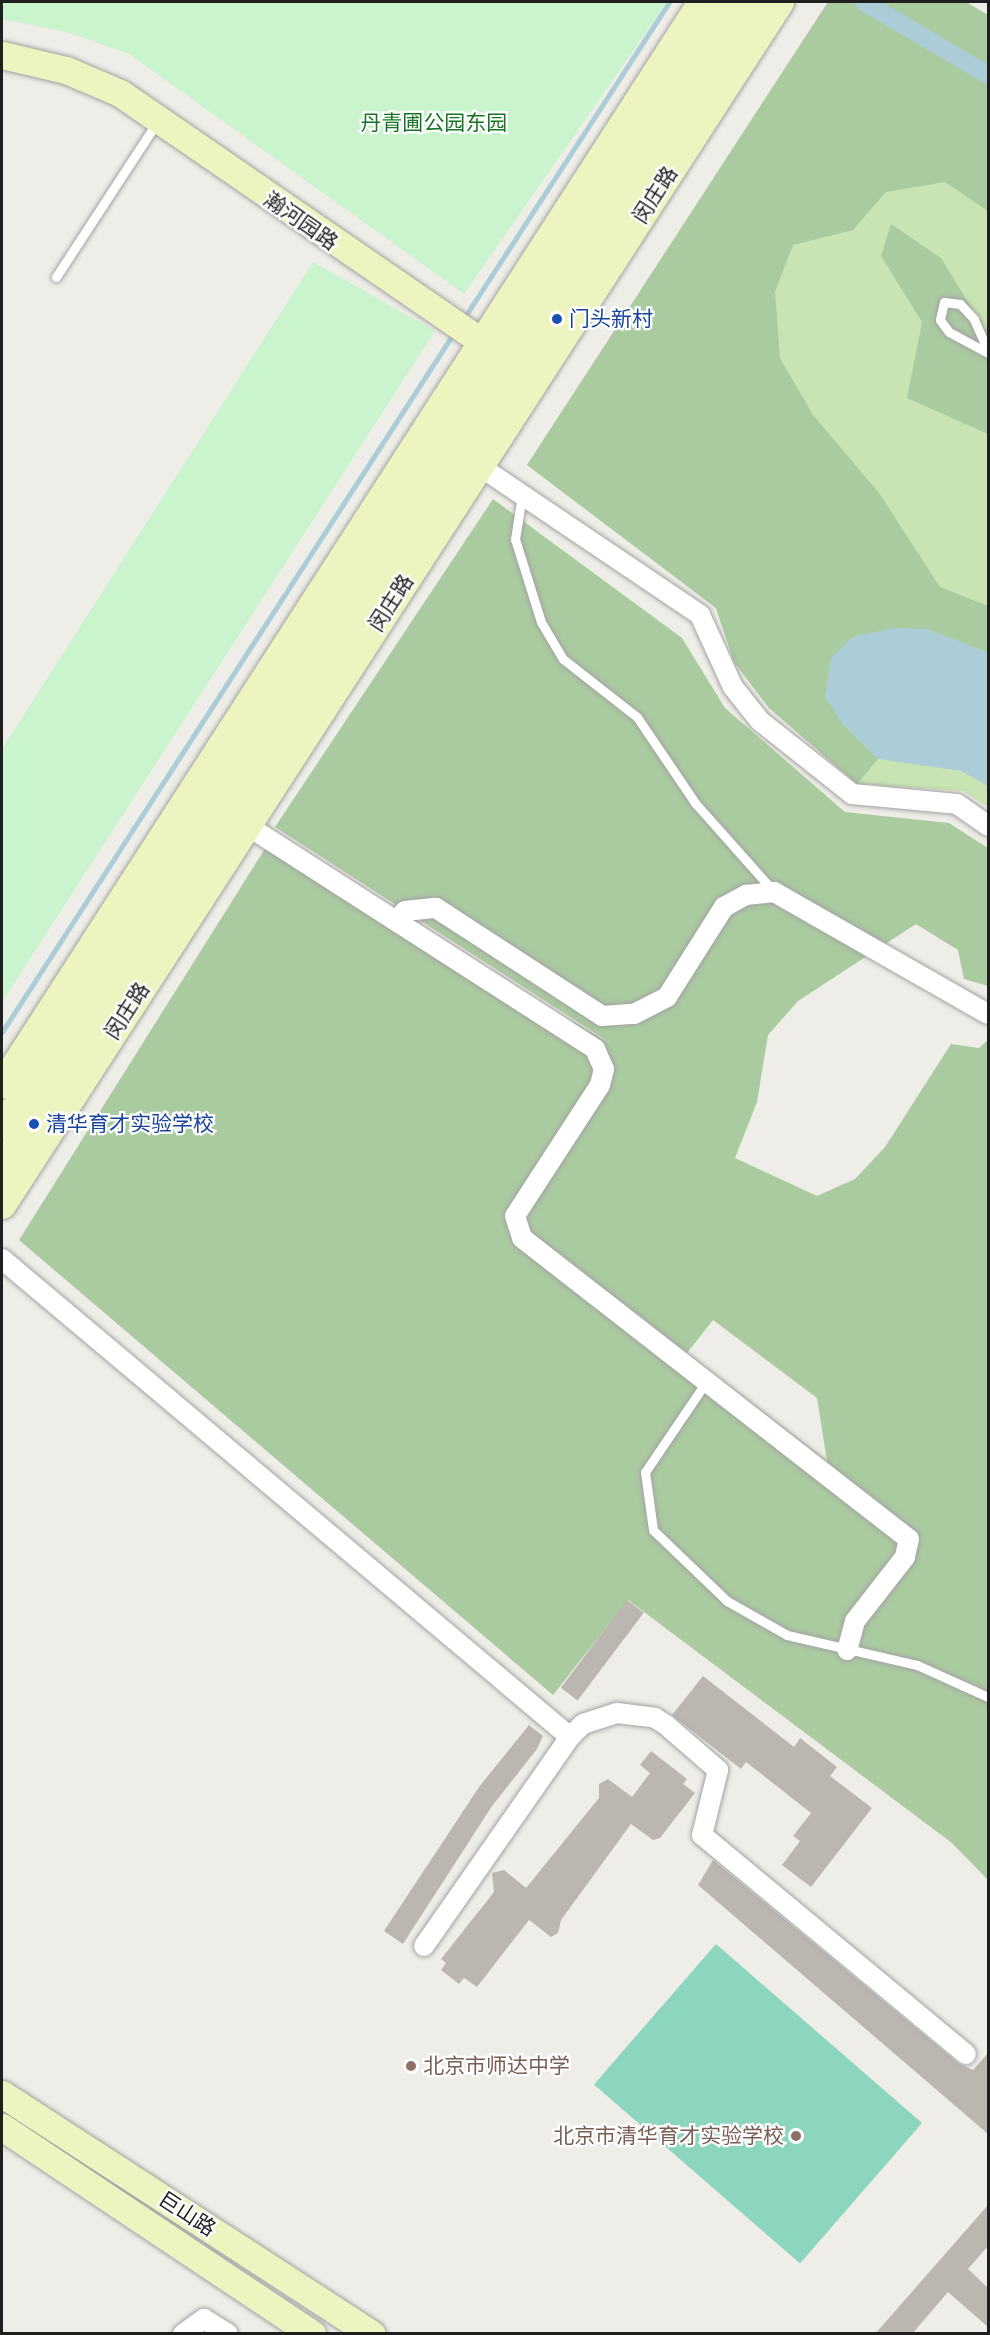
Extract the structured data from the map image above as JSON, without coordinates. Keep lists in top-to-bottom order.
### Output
{
  "streets": {
    "main road": ["闵庄路", "瀚河园路", "巨山路"]
  },
  "crossings": [
    ["闵庄路", "瀚河园路"]
  ],
  "parks": ["丹青圃公园东园"],
  "places": [
    "门头新村",
    "清华育才实验学校",
    "北京市师达中学",
    "北京市清华育才实验学校"
  ]
}
